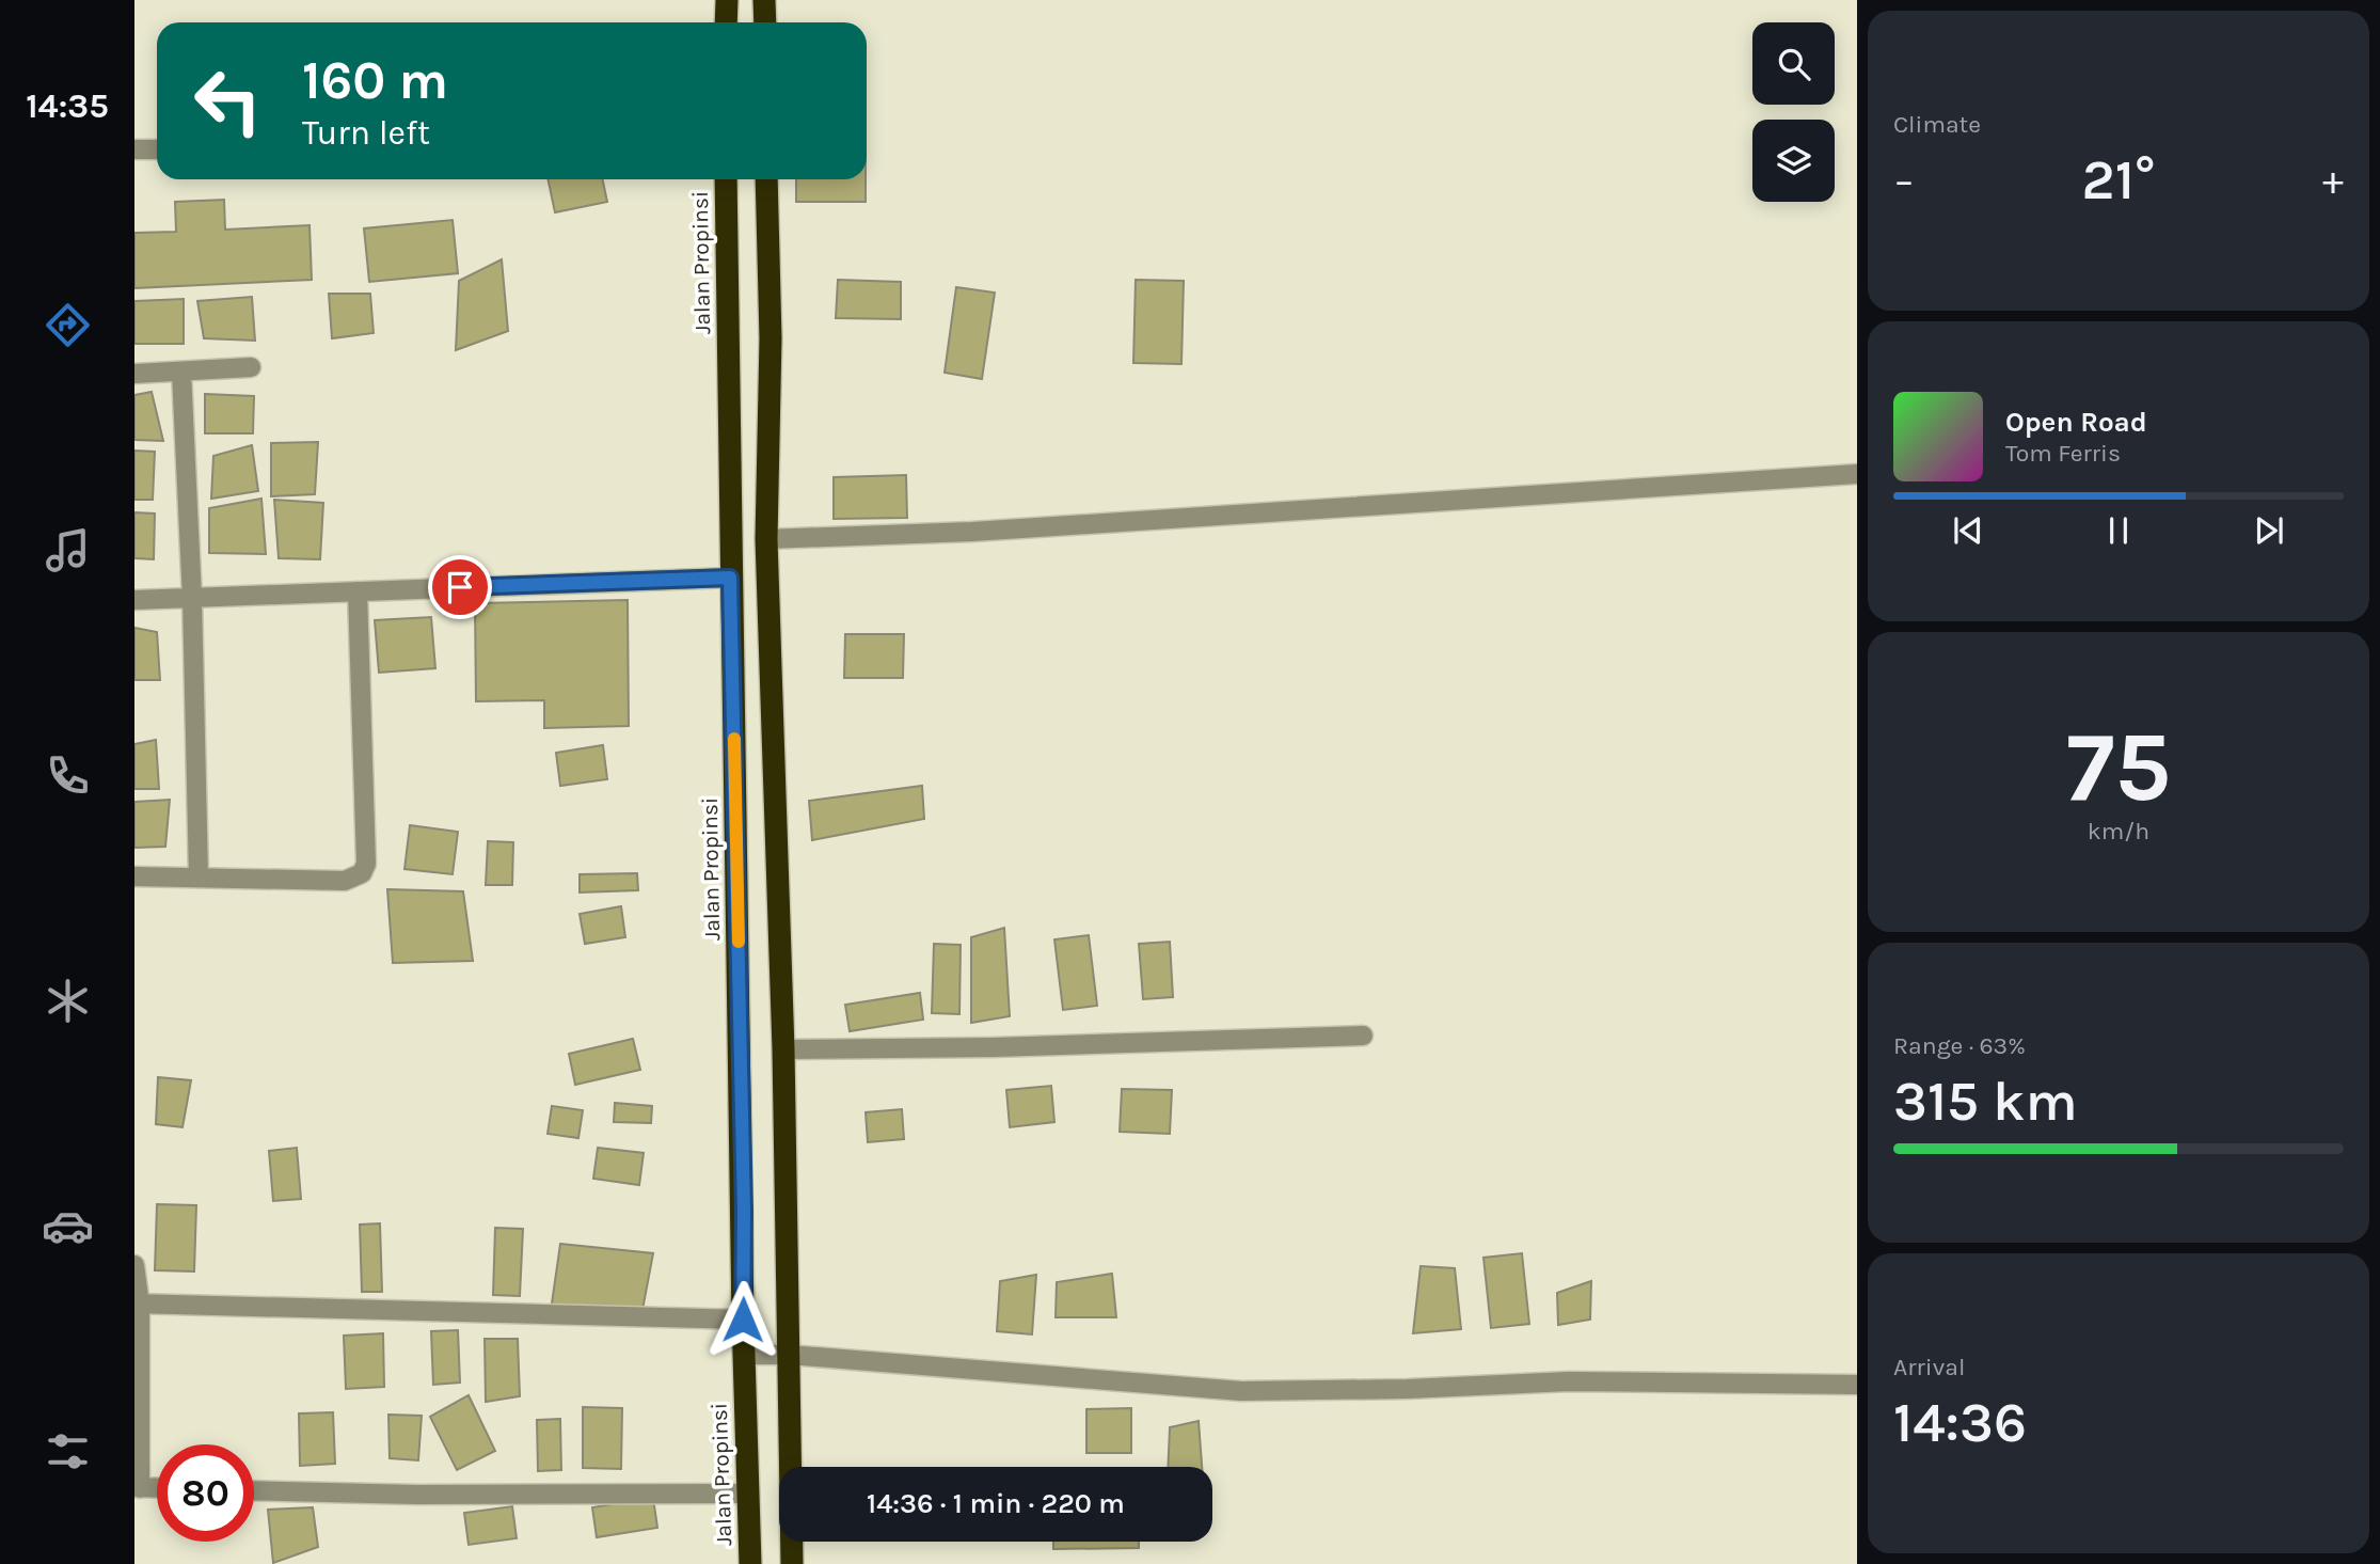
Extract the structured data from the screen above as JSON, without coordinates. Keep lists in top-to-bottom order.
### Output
{
  "streets": {
    "highway": ["Jalan Propinsi"]
  },
  "page": {
    "tabs": "14:35",
    "tile": [
      "Climate",
      ["75", "km/h"],
      ["Range · 63%", "315 km"],
      ["Arrival", "14:36"]
    ],
    "turn": ["160 m", "Turn left"],
    "heat": ["−", "21°", "+"],
    "song": ["Open Road", "Tom Ferris"],
    "limit": "80",
    "trip": "14:36 · 1 min · 220 m"
  }
}
